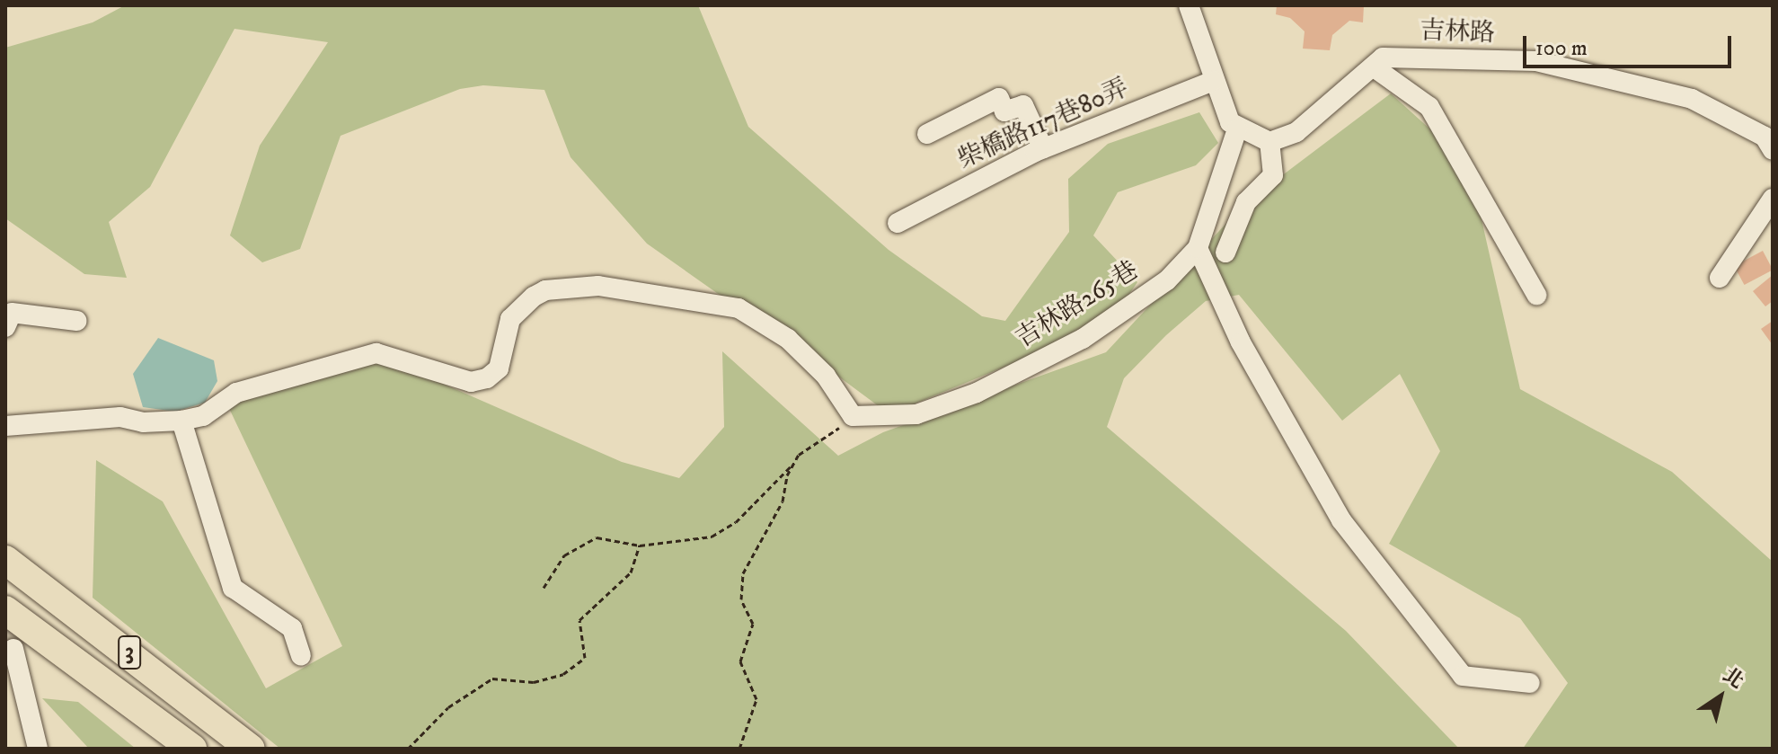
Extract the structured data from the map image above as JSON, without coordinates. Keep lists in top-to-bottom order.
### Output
{
  "streets": {
    "highway": ["3"],
    "street": ["吉林路", "柴橋路117巷80弄", "吉林路265巷"]
  },
  "scale_bar": "100 m",
  "north": "top right"
}
